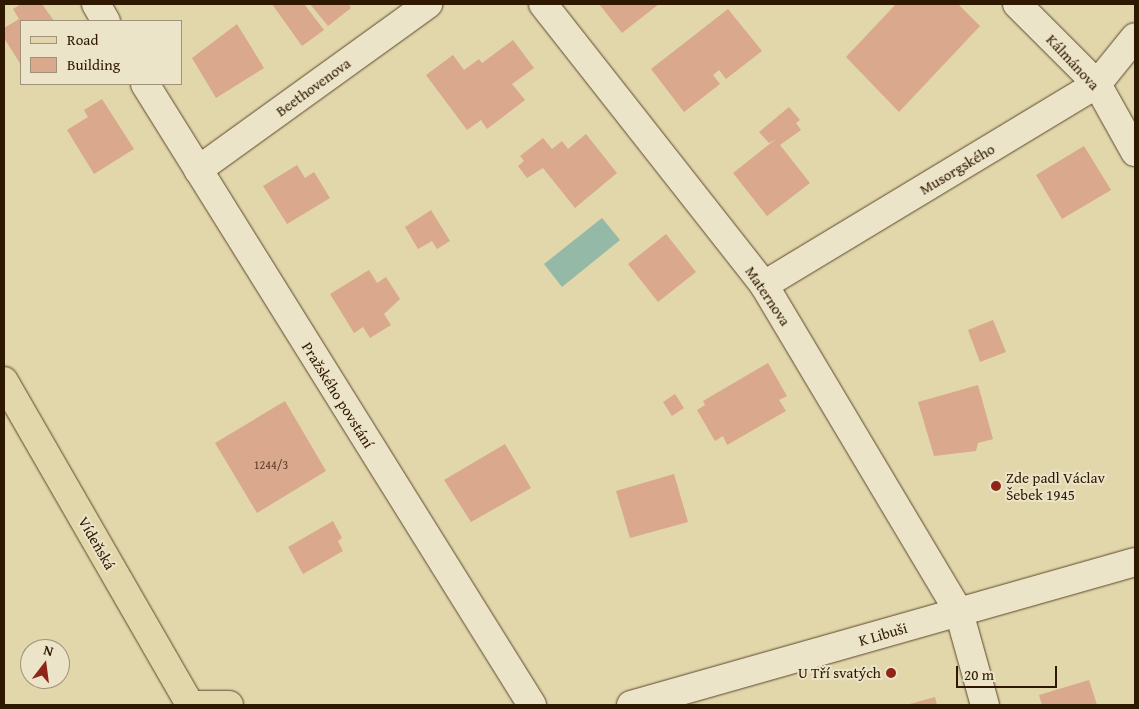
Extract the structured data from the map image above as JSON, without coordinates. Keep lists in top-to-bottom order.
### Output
{
  "streets": {
    "main road": ["Vídeňská"],
    "street": [
      "Kálmánova",
      "Beethovenova",
      "Musorgského",
      "Maternova",
      "Pražského povstání",
      "K Libuši"
    ]
  },
  "crossings": [
    ["Kálmánova", "Musorgského"],
    ["Beethovenova", "Pražského povstání"],
    ["Musorgského", "Maternova"],
    ["Maternova", "K Libuši"]
  ],
  "places": ["Zde padl Václav Šebek 1945", "U Tří svatých"],
  "house_numbers": ["1244/3"],
  "legend": ["Road", "Building"],
  "scale_bar": "20 m",
  "north": "top"
}
